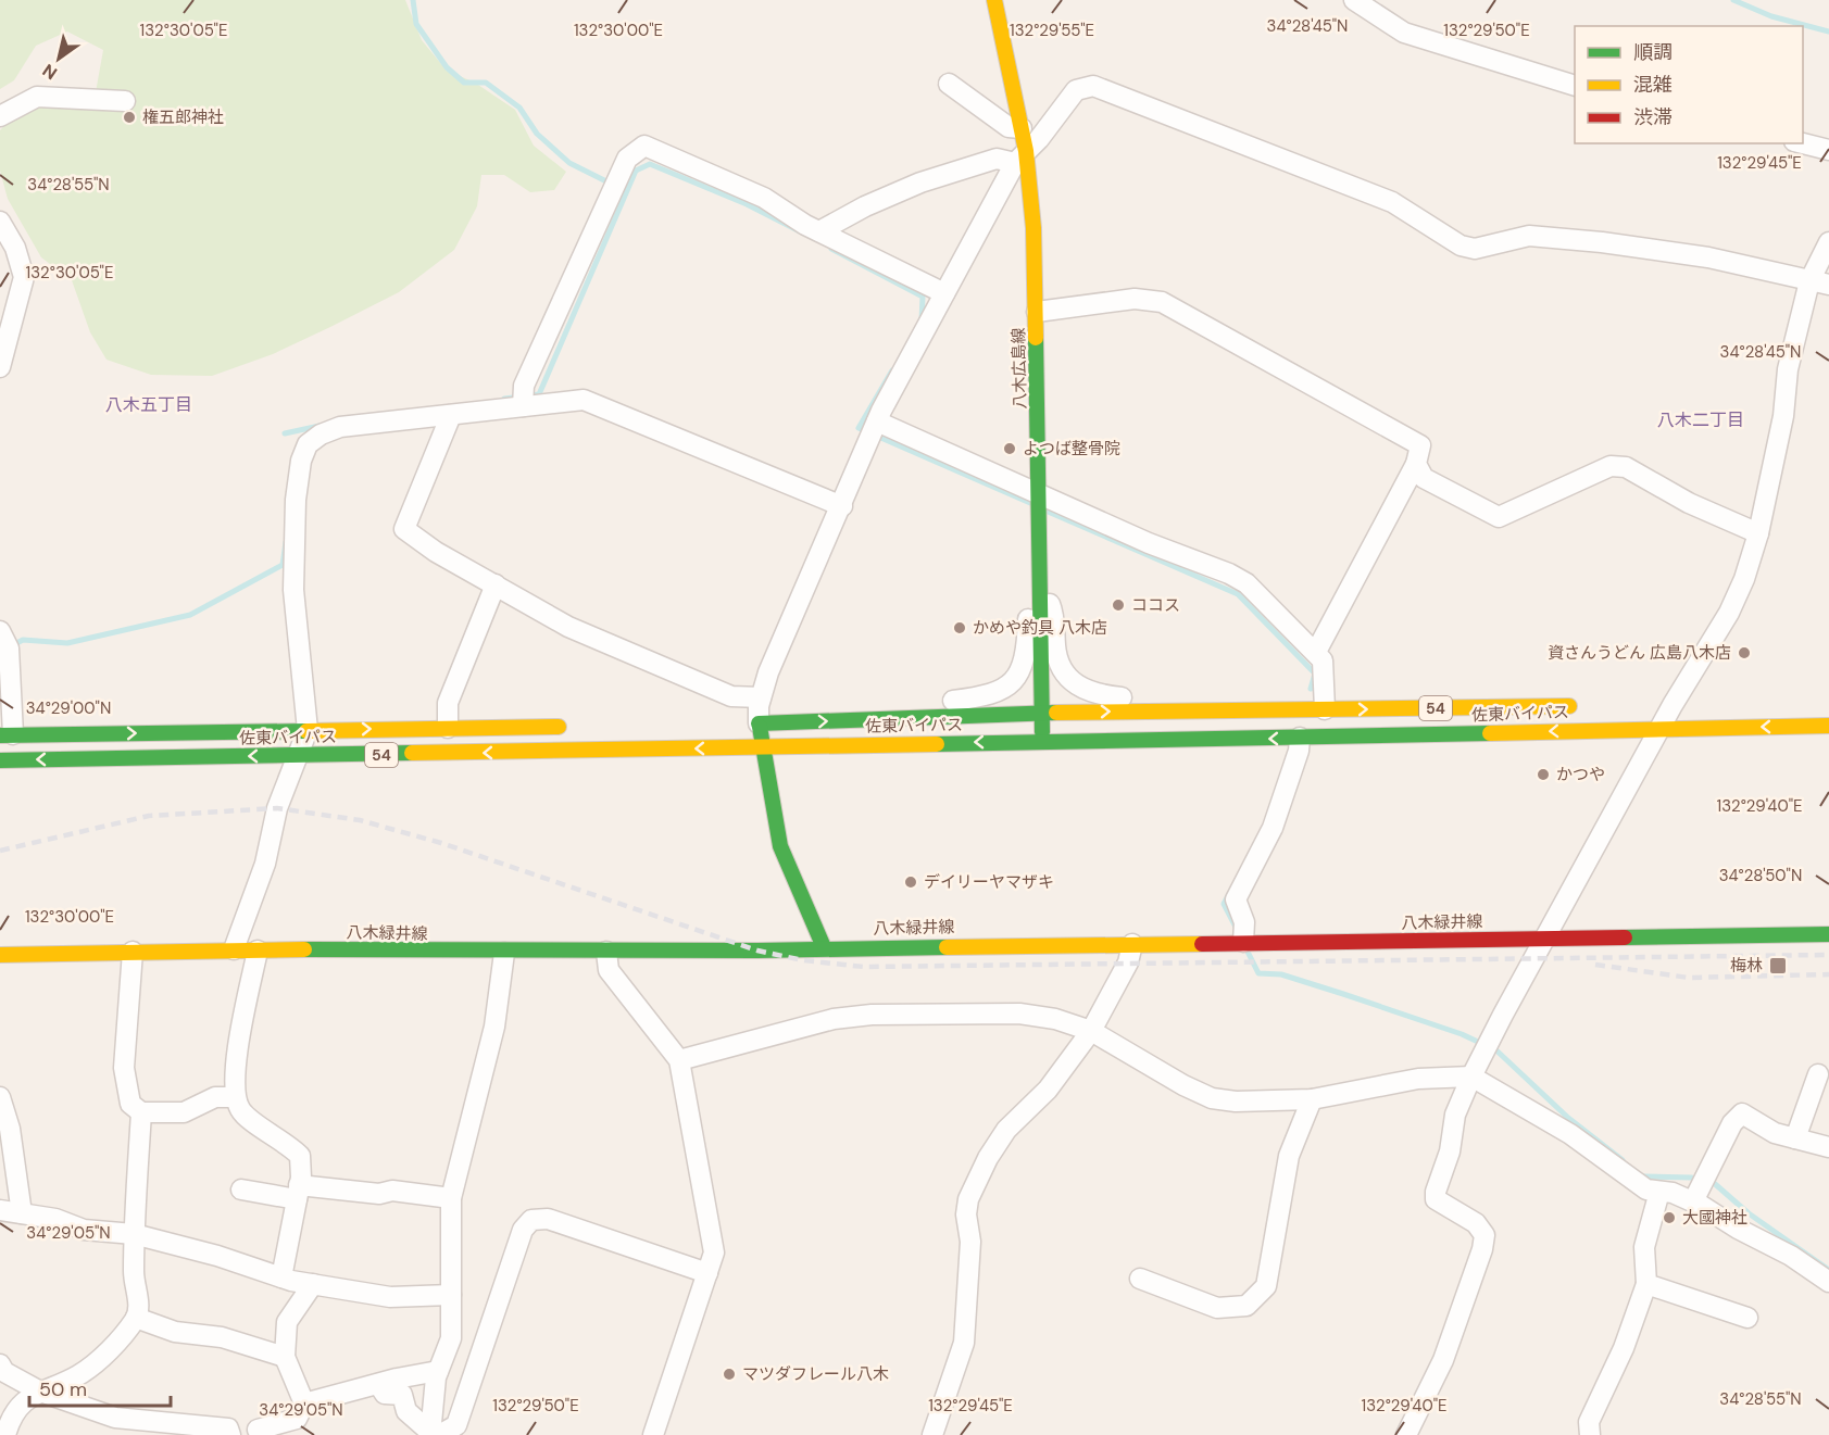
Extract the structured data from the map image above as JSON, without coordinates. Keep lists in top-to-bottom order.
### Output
{
  "streets": {
    "main road": [
      "八木広島線",
      "54",
      "佐東バイパス",
      "八木緑井線"
    ]
  },
  "crossings": [
    ["八木広島線", "佐東バイパス"]
  ],
  "districts": ["八木五丁目", "八木二丁目"],
  "places": {
    "other": [
      "権五郎神社",
      "よつば整骨院",
      "ココス",
      "かめや釣具 八木店",
      "資さんうどん 広島八木店",
      "かつや",
      "デイリーヤマザキ",
      "大國神社",
      "マツダフレール八木"
    ],
    "transit": ["梅林"]
  },
  "legend": ["順調", "混雑", "渋滞"],
  "scale_bar": "50 m",
  "north": "bottom left",
  "coordinates": [
    "34°28'45\"N",
    "132°30'05\"E",
    "132°30'00\"E",
    "132°29'55\"E",
    "132°29'50\"E",
    "132°29'45\"E",
    "34°28'55\"N",
    "34°29'00\"N",
    "132°29'40\"E",
    "34°28'50\"N",
    "34°29'05\"N"
  ]
}
